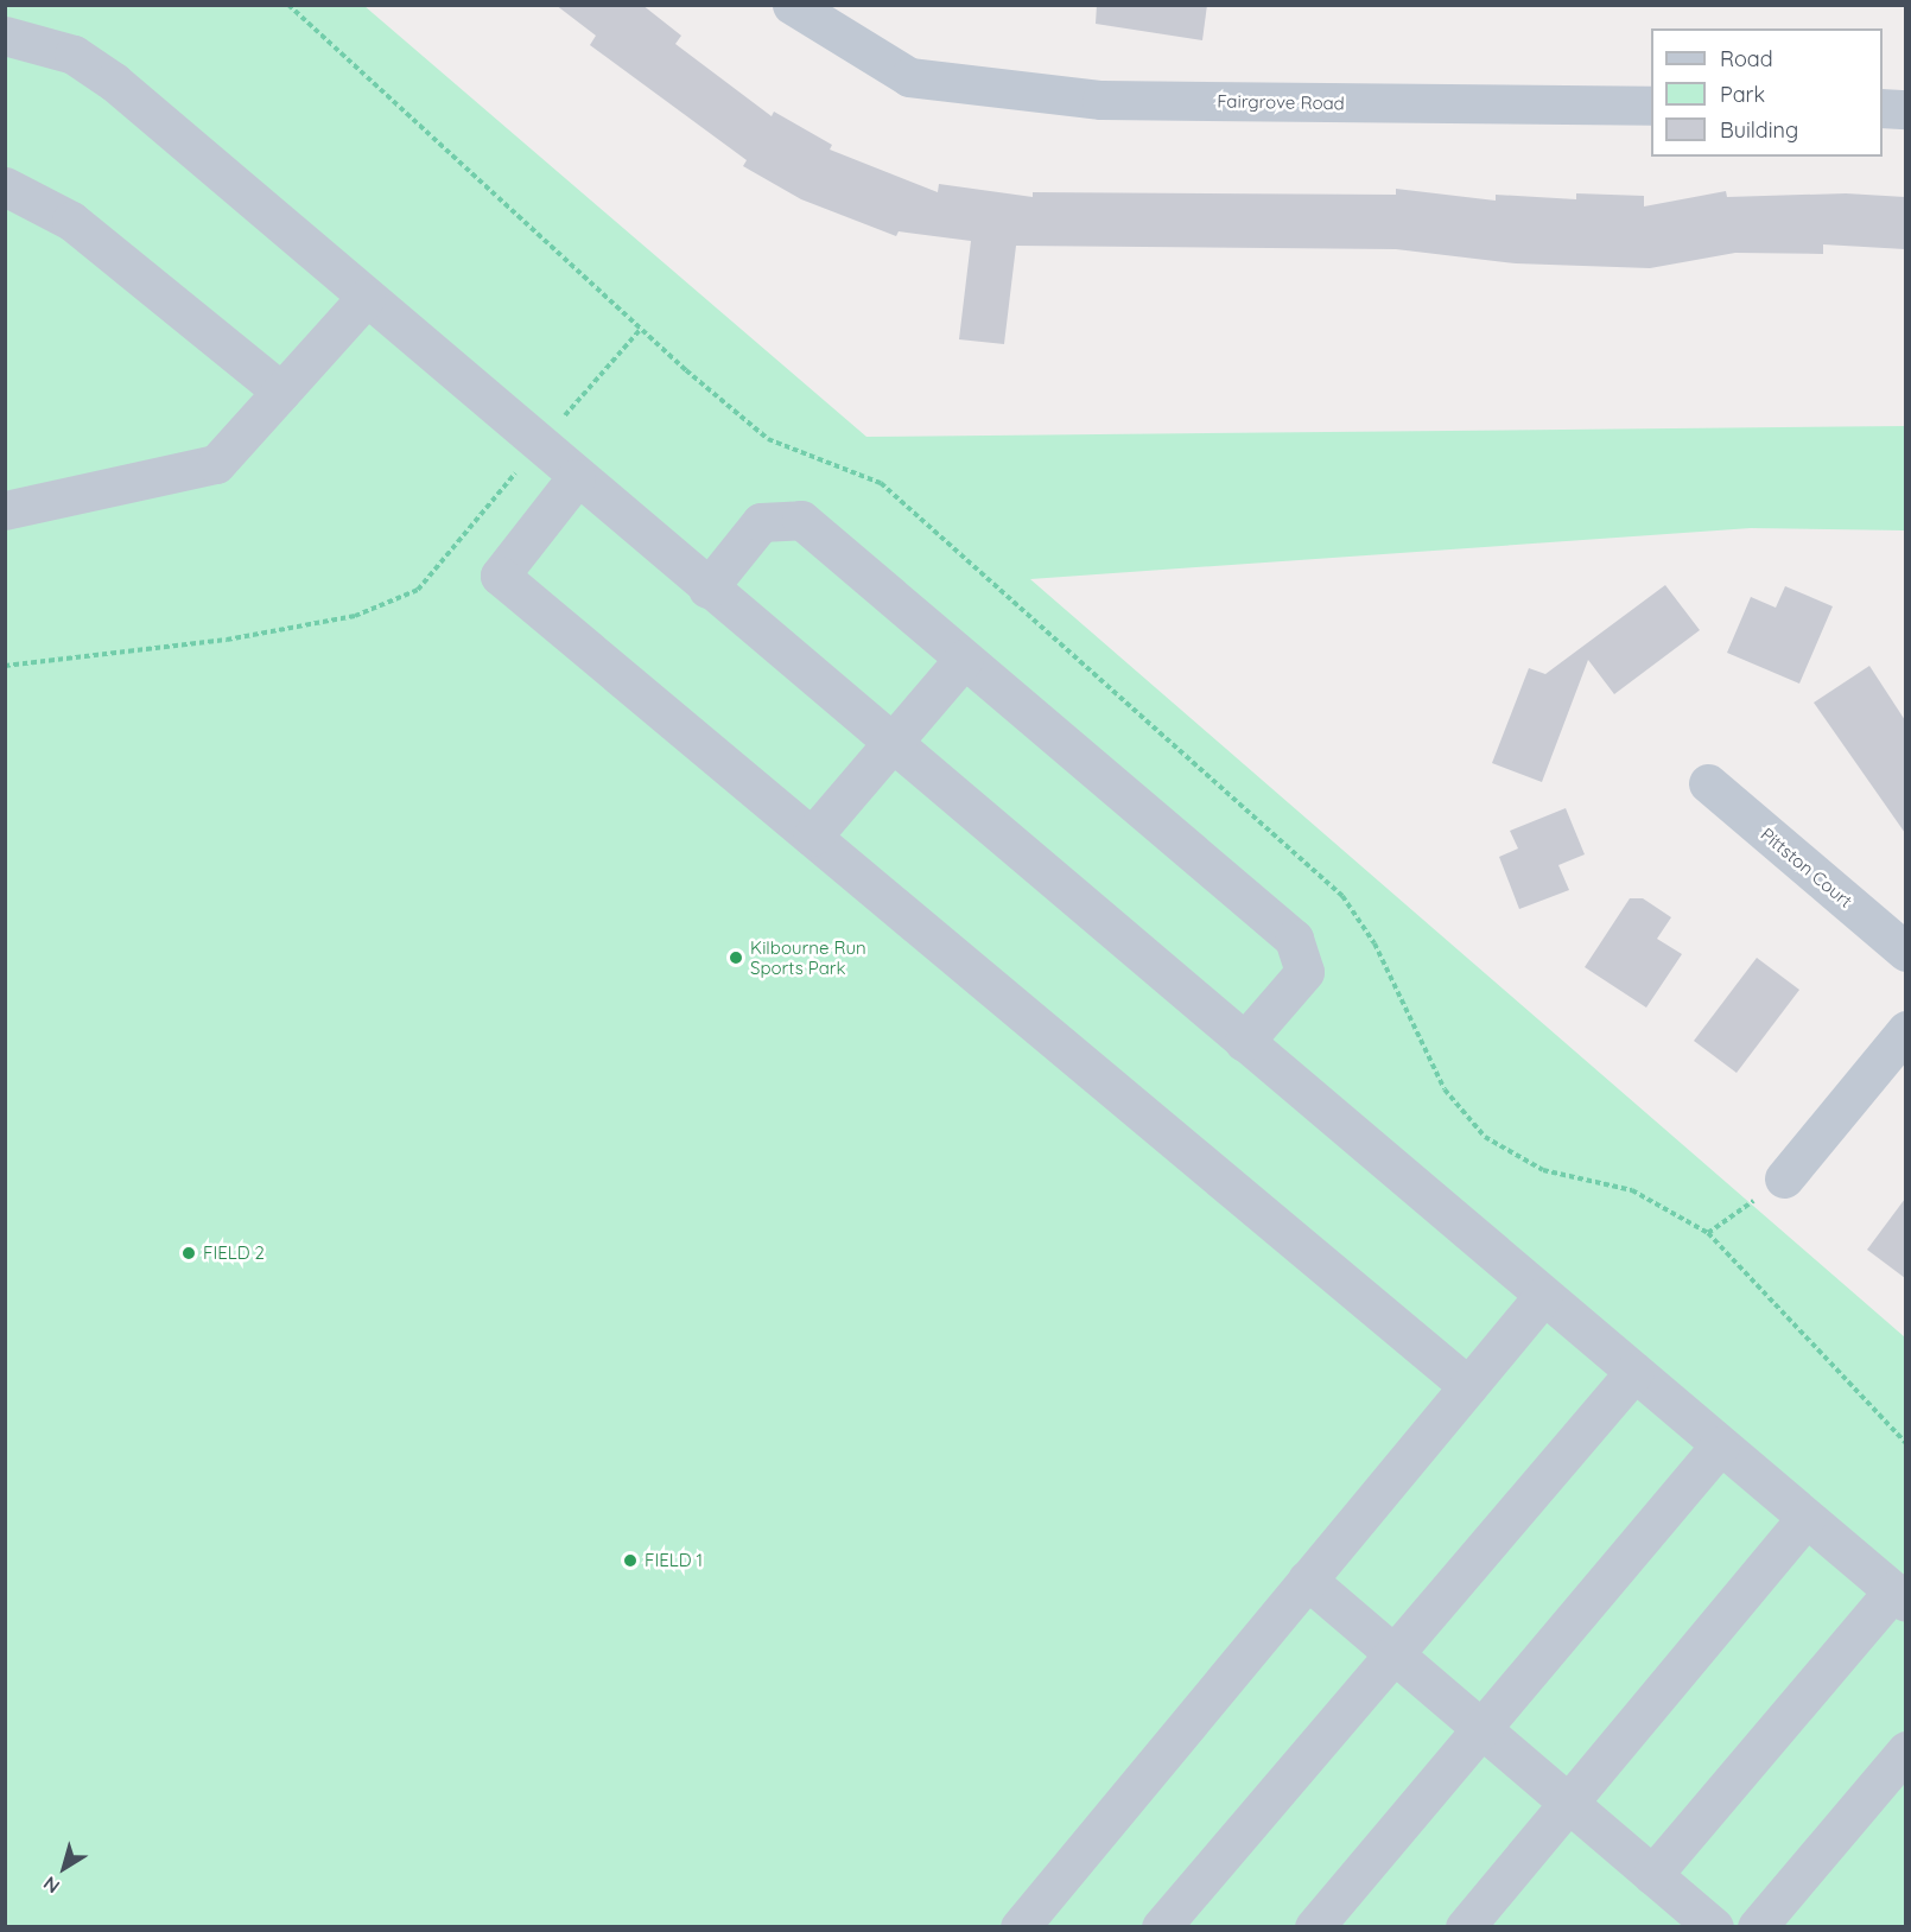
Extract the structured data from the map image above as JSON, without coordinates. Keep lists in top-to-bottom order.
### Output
{
  "streets": {
    "street": ["Fairgrove Road", "Pittston Court"]
  },
  "places": ["Kilbourne Run Sports Park", "FIELD 2", "FIELD 1"],
  "legend": ["Road", "Park", "Building"],
  "north": "bottom left"
}
